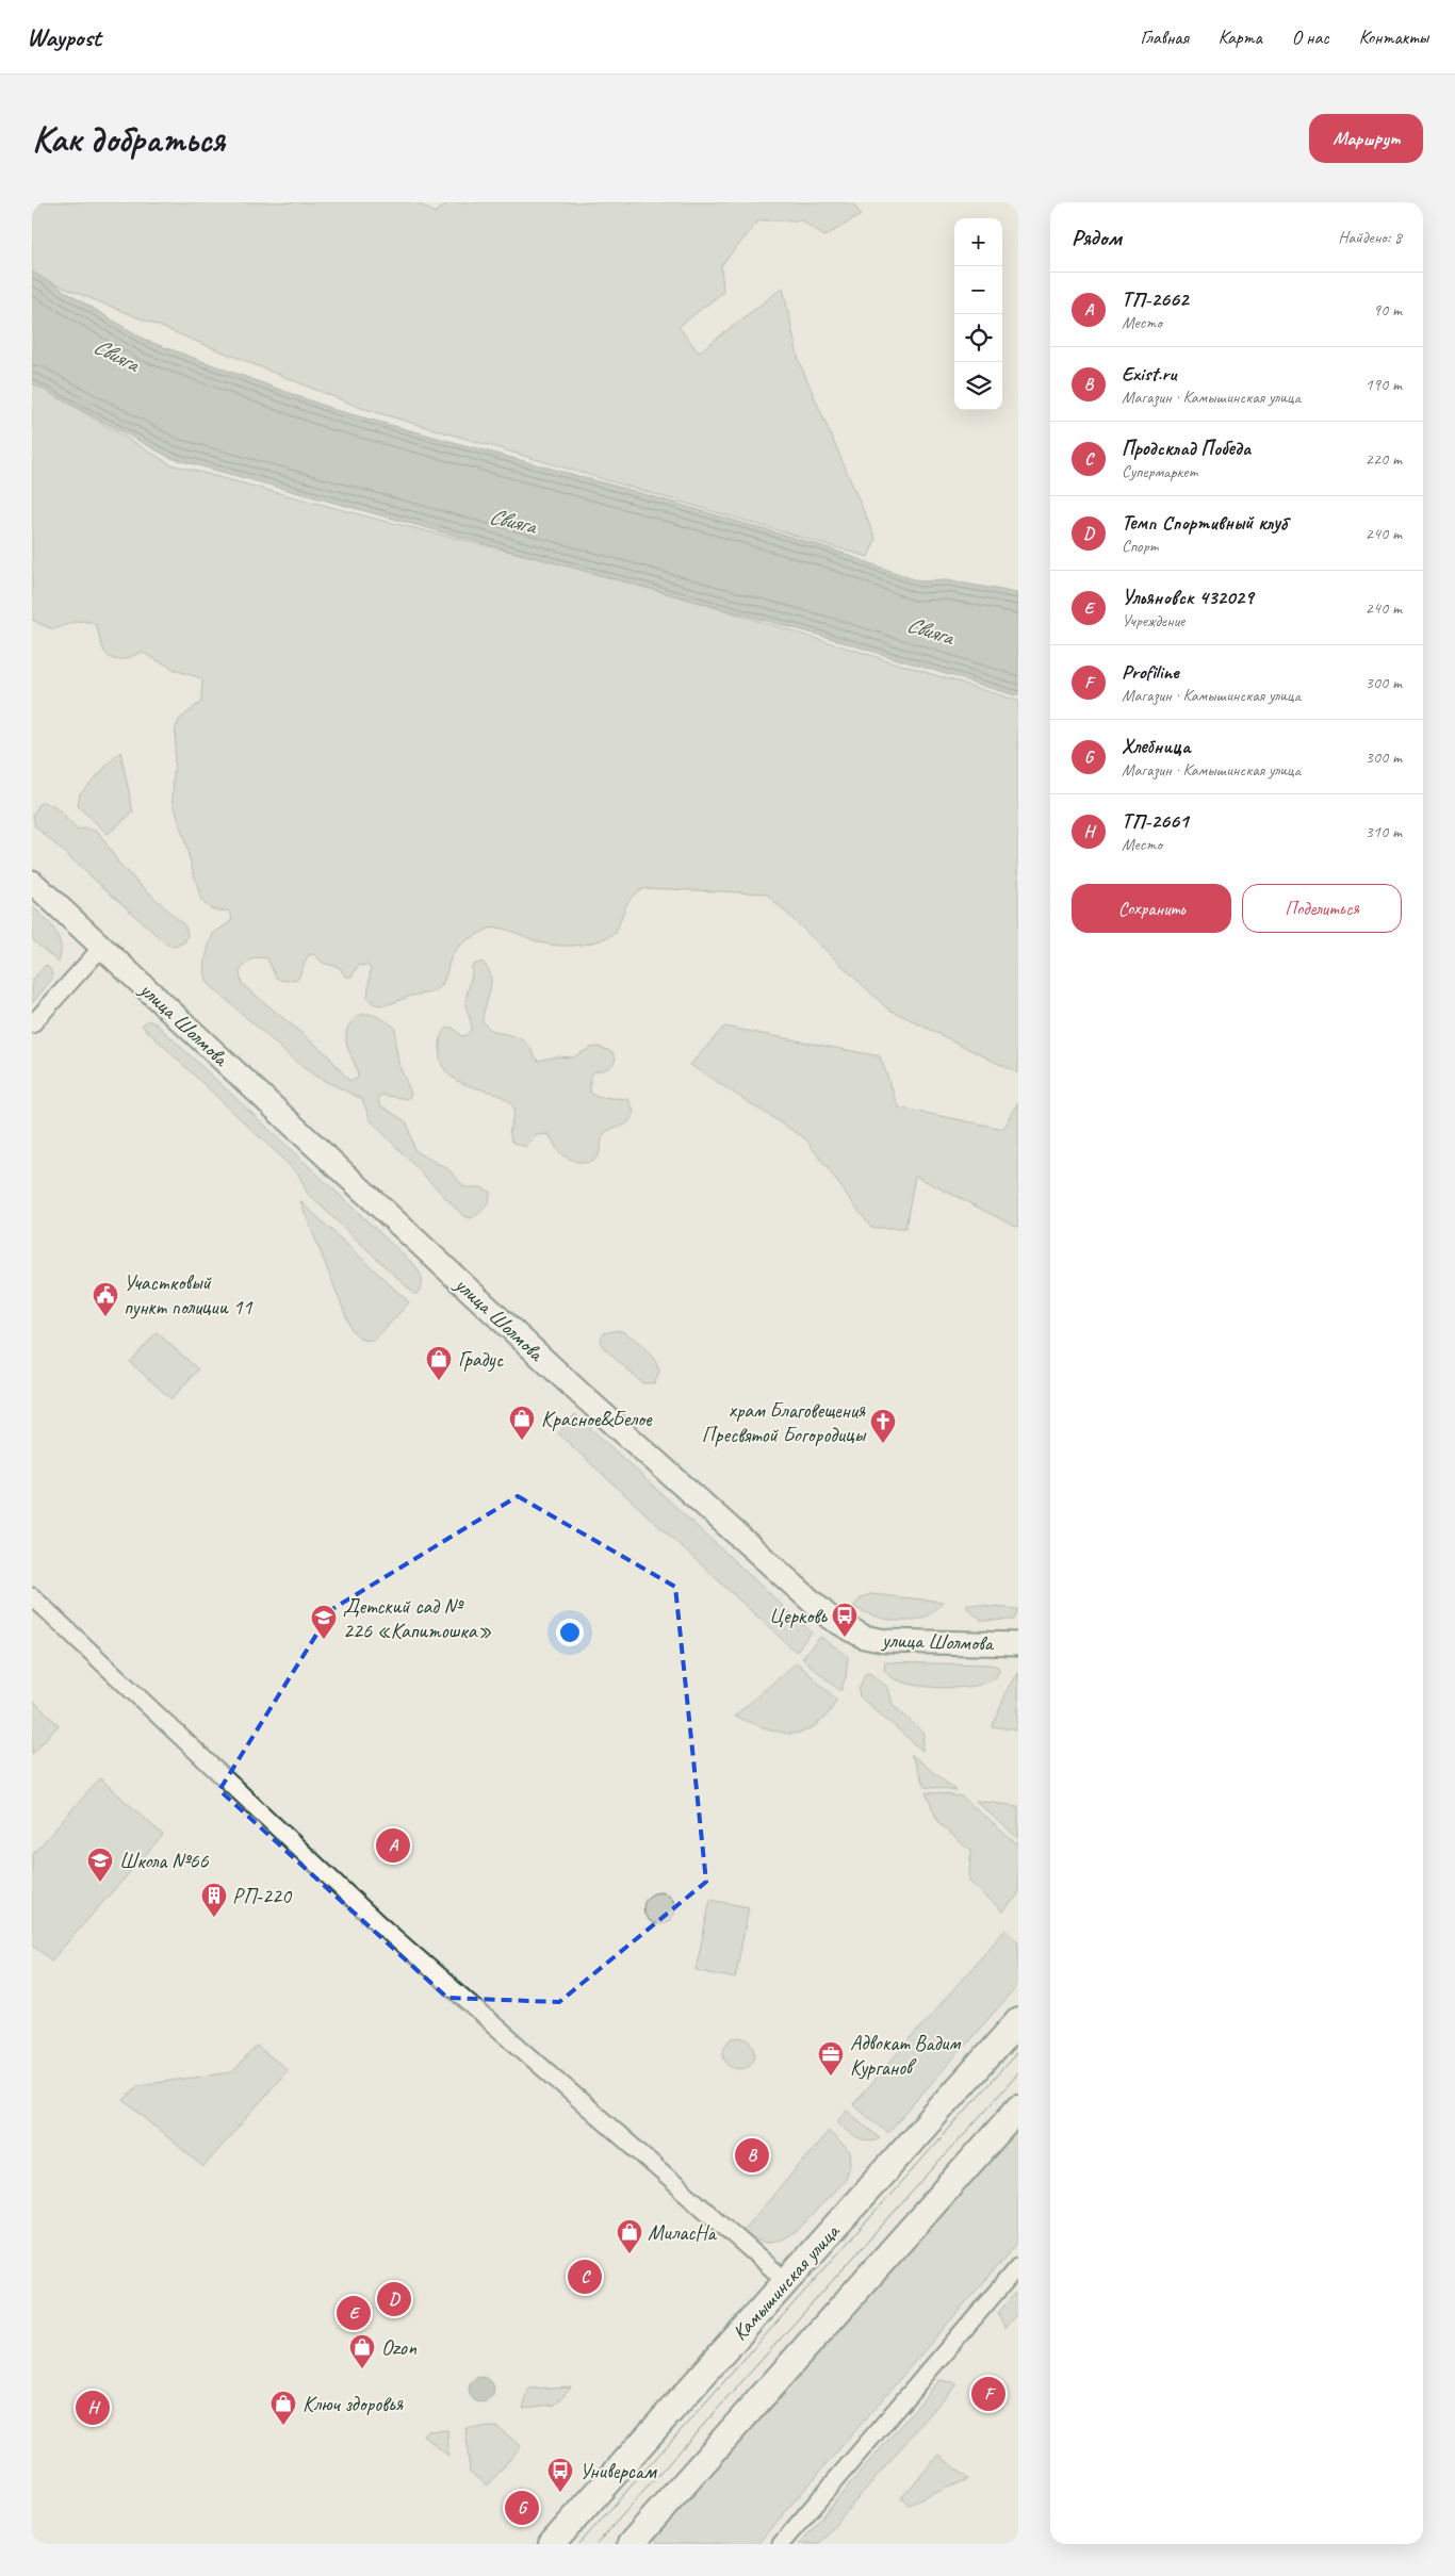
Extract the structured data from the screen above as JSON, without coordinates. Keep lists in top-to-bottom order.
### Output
{
  "streets": {
    "main road": ["Камышинская улица"],
    "street": ["улица Шолмова"]
  },
  "water": ["Свияга"],
  "places": {
    "public building": ["Участковый пункт полиции 11"],
    "shop": [
      "Градус",
      "Красное&Белое",
      "МиласНа",
      "Ozon",
      "Ключ здоровья"
    ],
    "church": ["храм Благовещения Пресвятой Богородицы"],
    "bus stop": ["Церковь", "Универсам"],
    "school or university": ["Детский сад № 226 «Капитошка»", "Школа №66"],
    "building": ["РП-220"],
    "office": ["Адвокат Вадим Курганов"]
  },
  "page": {
    "header": "Waypost",
    "nav": [
      "Главная",
      "Карта",
      "О нас",
      "Контакты"
    ],
    "buttons": [
      "Маршрут",
      ["Сохранить", "Поделиться"]
    ],
    "title": "Как добраться",
    "heading": ["Рядом", "Найдено: 8"],
    "map_buttons": ["+", "−"],
    "list": [
      {
        "mark": "A",
        "name": "ТП-2662",
        "note": "Место",
        "value": "90 m"
      },
      {
        "mark": "B",
        "name": "Exist.ru",
        "note": "Магазин · Камышинская улица",
        "value": "190 m"
      },
      {
        "mark": "C",
        "name": "Продсклад Победа",
        "note": "Супермаркет",
        "value": "220 m"
      },
      {
        "mark": "D",
        "name": "Темп Спортивный клуб",
        "note": "Спорт",
        "value": "240 m"
      },
      {
        "mark": "E",
        "name": "Ульяновск 432029",
        "note": "Учреждение",
        "value": "240 m"
      },
      {
        "mark": "F",
        "name": "Profiline",
        "note": "Магазин · Камышинская улица",
        "value": "300 m"
      },
      {
        "mark": "G",
        "name": "Хлебница",
        "note": "Магазин · Камышинская улица",
        "value": "300 m"
      },
      {
        "mark": "H",
        "name": "ТП-2661",
        "note": "Место",
        "value": "310 m"
      }
    ],
    "pins": [
      "A",
      "B",
      "C",
      "D",
      "E",
      "F",
      "H",
      "G"
    ]
  }
}
